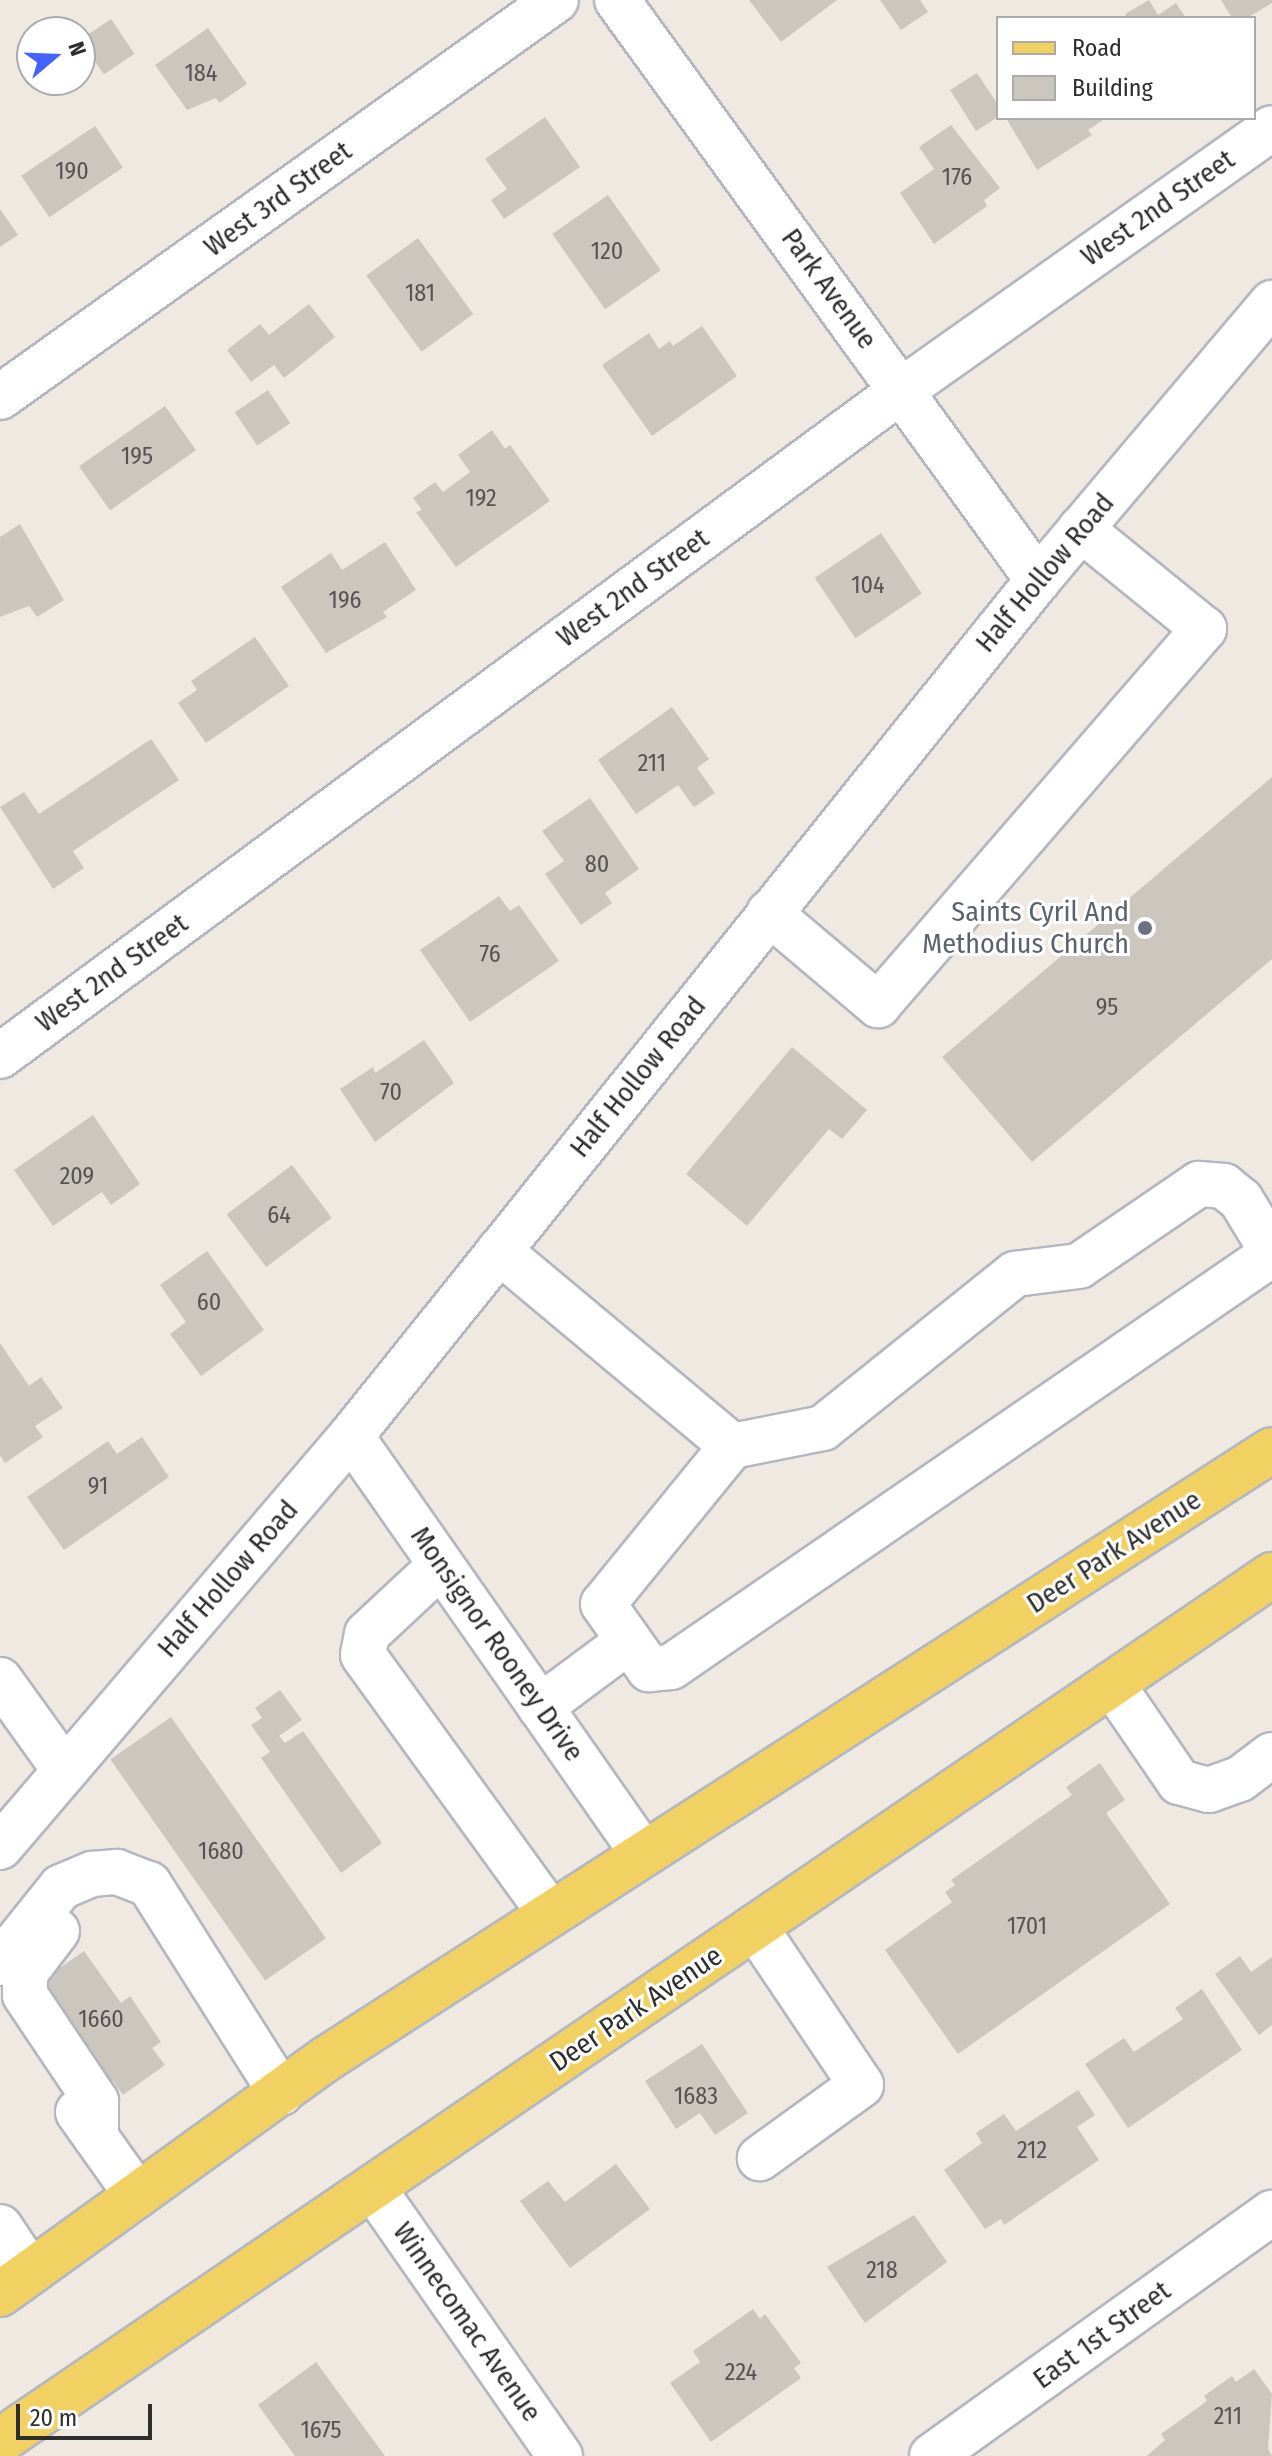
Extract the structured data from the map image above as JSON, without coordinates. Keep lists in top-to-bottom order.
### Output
{
  "streets": {
    "main road": ["Deer Park Avenue"],
    "street": [
      "West 3rd Street",
      "West 2nd Street",
      "Park Avenue",
      "Half Hollow Road",
      "Monsignor Rooney Drive",
      "Winnecomac Avenue",
      "East 1st Street"
    ]
  },
  "crossings": [
    ["West 2nd Street", "Park Avenue"],
    ["Park Avenue", "Half Hollow Road"],
    ["Half Hollow Road", "Monsignor Rooney Drive"],
    ["Deer Park Avenue", "Monsignor Rooney Drive"],
    ["Deer Park Avenue", "Winnecomac Avenue"]
  ],
  "places": ["Saints Cyril And Methodius Church"],
  "house_numbers": [
    "184",
    "190",
    "176",
    "120",
    "181",
    "195",
    "192",
    "104",
    "196",
    "211",
    "80",
    "76",
    "95",
    "70",
    "209",
    "64",
    "60",
    "91",
    "1680",
    "1701",
    "1660",
    "1683",
    "212",
    "218",
    "224",
    "211",
    "1675"
  ],
  "legend": ["Road", "Building"],
  "scale_bar": "20 m",
  "north": "right"
}
